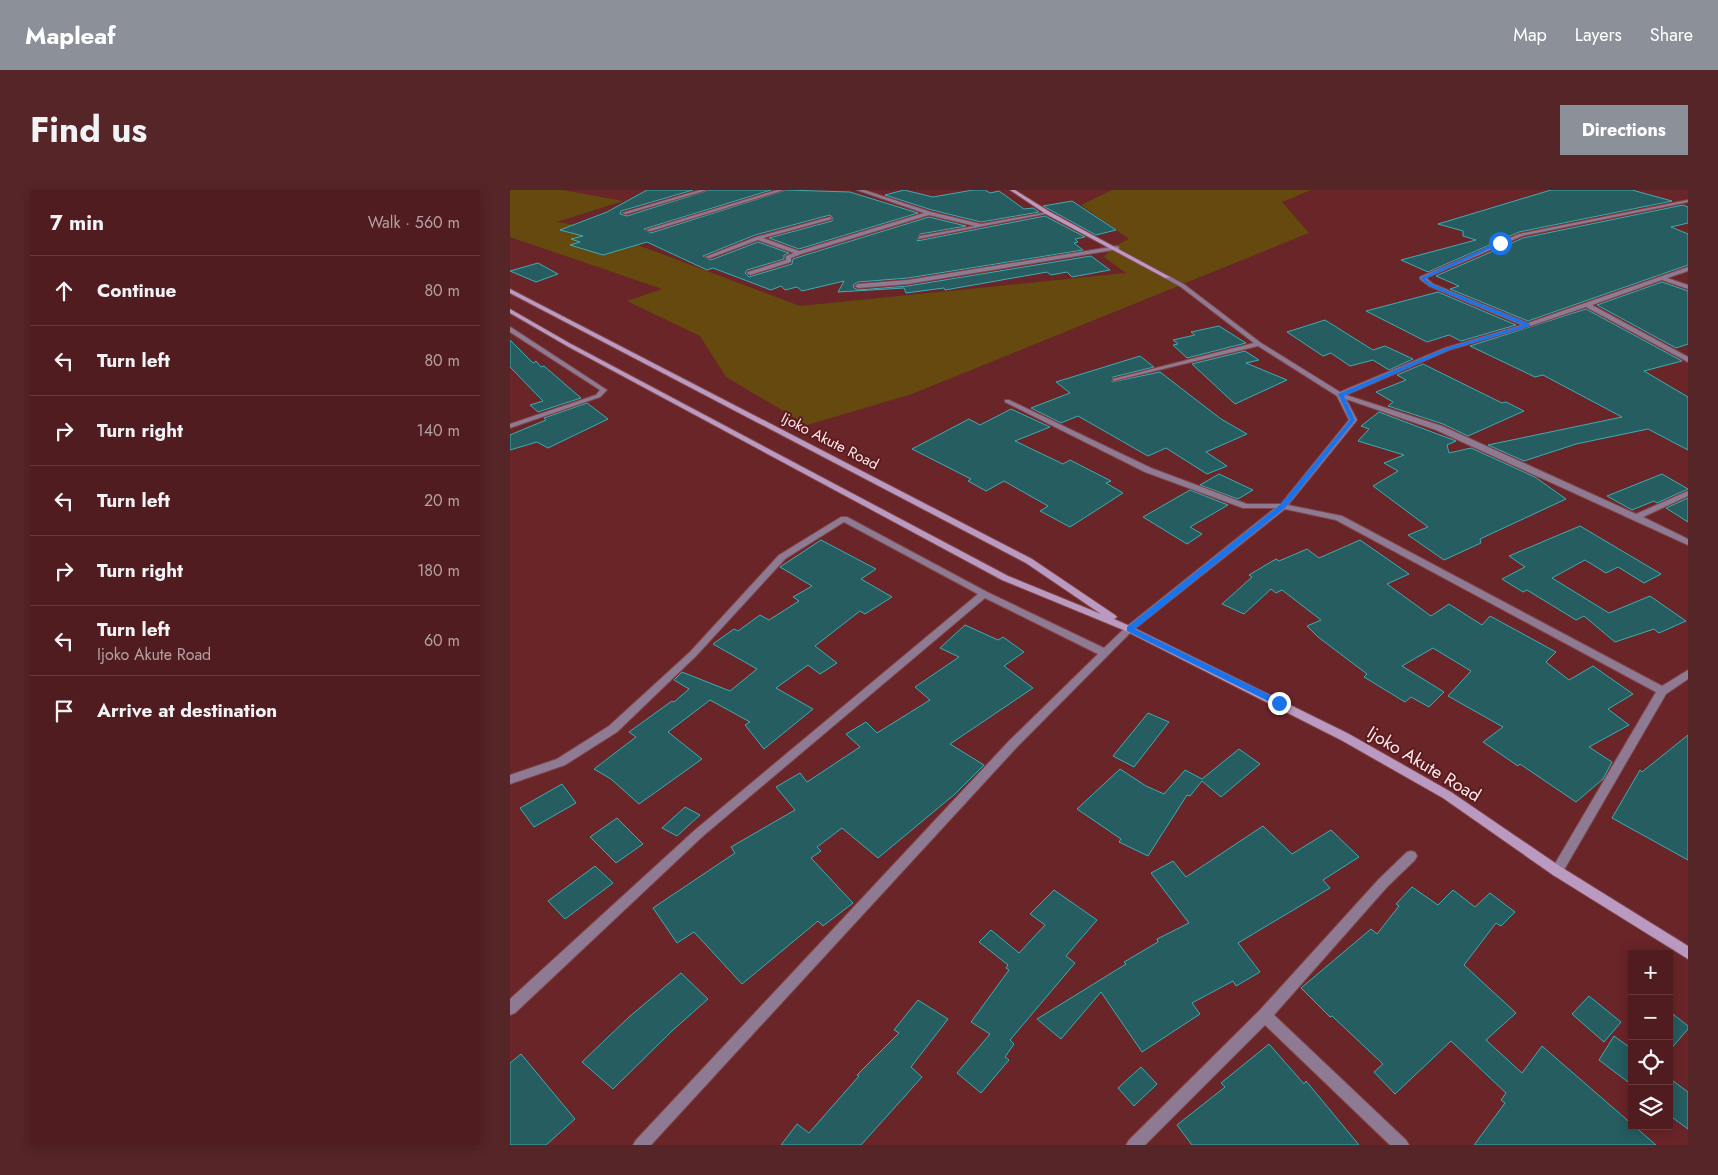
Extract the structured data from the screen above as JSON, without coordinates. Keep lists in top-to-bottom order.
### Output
{
  "streets": {
    "main road": ["Ijoko Akute Road"]
  },
  "page": {
    "header": "Mapleaf",
    "nav": ["Map", "Layers", "Share"],
    "title": "Find us",
    "buttons": "Directions",
    "heading": ["7 min", "Walk · 560 m"],
    "list": [
      ["Continue", "80 m"],
      ["Turn left", "80 m"],
      ["Turn right", "140 m"],
      ["Turn left", "20 m"],
      ["Turn right", "180 m"],
      ["Turn left", "Ijoko Akute Road", "60 m"],
      "Arrive at destination"
    ],
    "map_buttons": ["+", "−"]
  }
}
